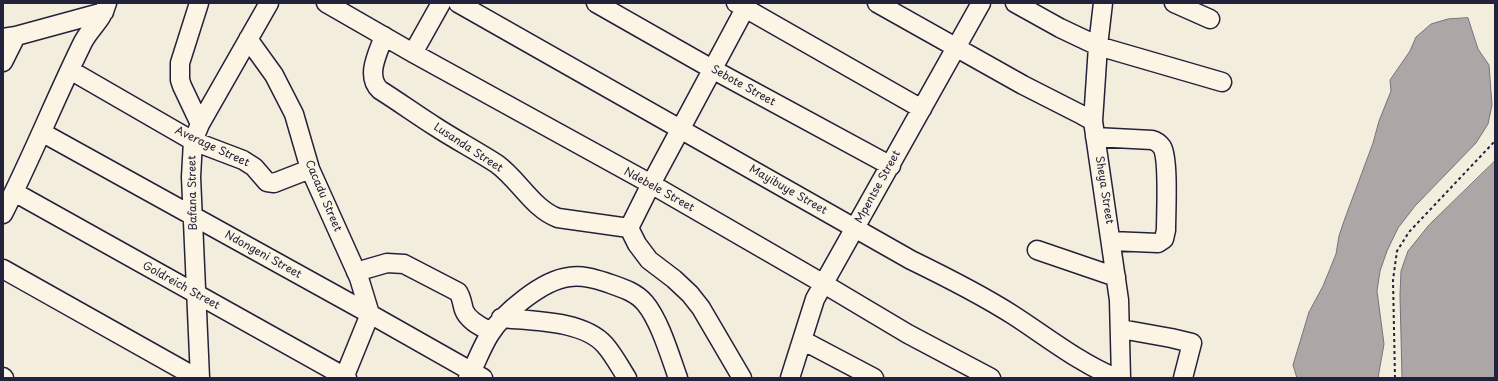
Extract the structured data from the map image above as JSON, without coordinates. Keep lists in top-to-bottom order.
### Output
{
  "streets": {
    "street": [
      "Sebote Street",
      "Average Street",
      "Lusanda Street",
      "Mpentse Street",
      "Ndebele Street",
      "Mayibuye Street",
      "Sheya Street",
      "Bafana Street",
      "Cacadu Street",
      "Ndongeni Street",
      "Goldreich Street"
    ]
  },
  "crossings": [
    ["Sebote Street", "Mpentse Street"],
    ["Average Street", "Bafana Street"],
    ["Average Street", "Cacadu Street"],
    ["Lusanda Street", "Ndebele Street"],
    ["Mpentse Street", "Ndebele Street"],
    ["Mpentse Street", "Mayibuye Street"],
    ["Bafana Street", "Cacadu Street"],
    ["Bafana Street", "Ndongeni Street"],
    ["Bafana Street", "Goldreich Street"],
    ["Cacadu Street", "Ndongeni Street"]
  ]
}
